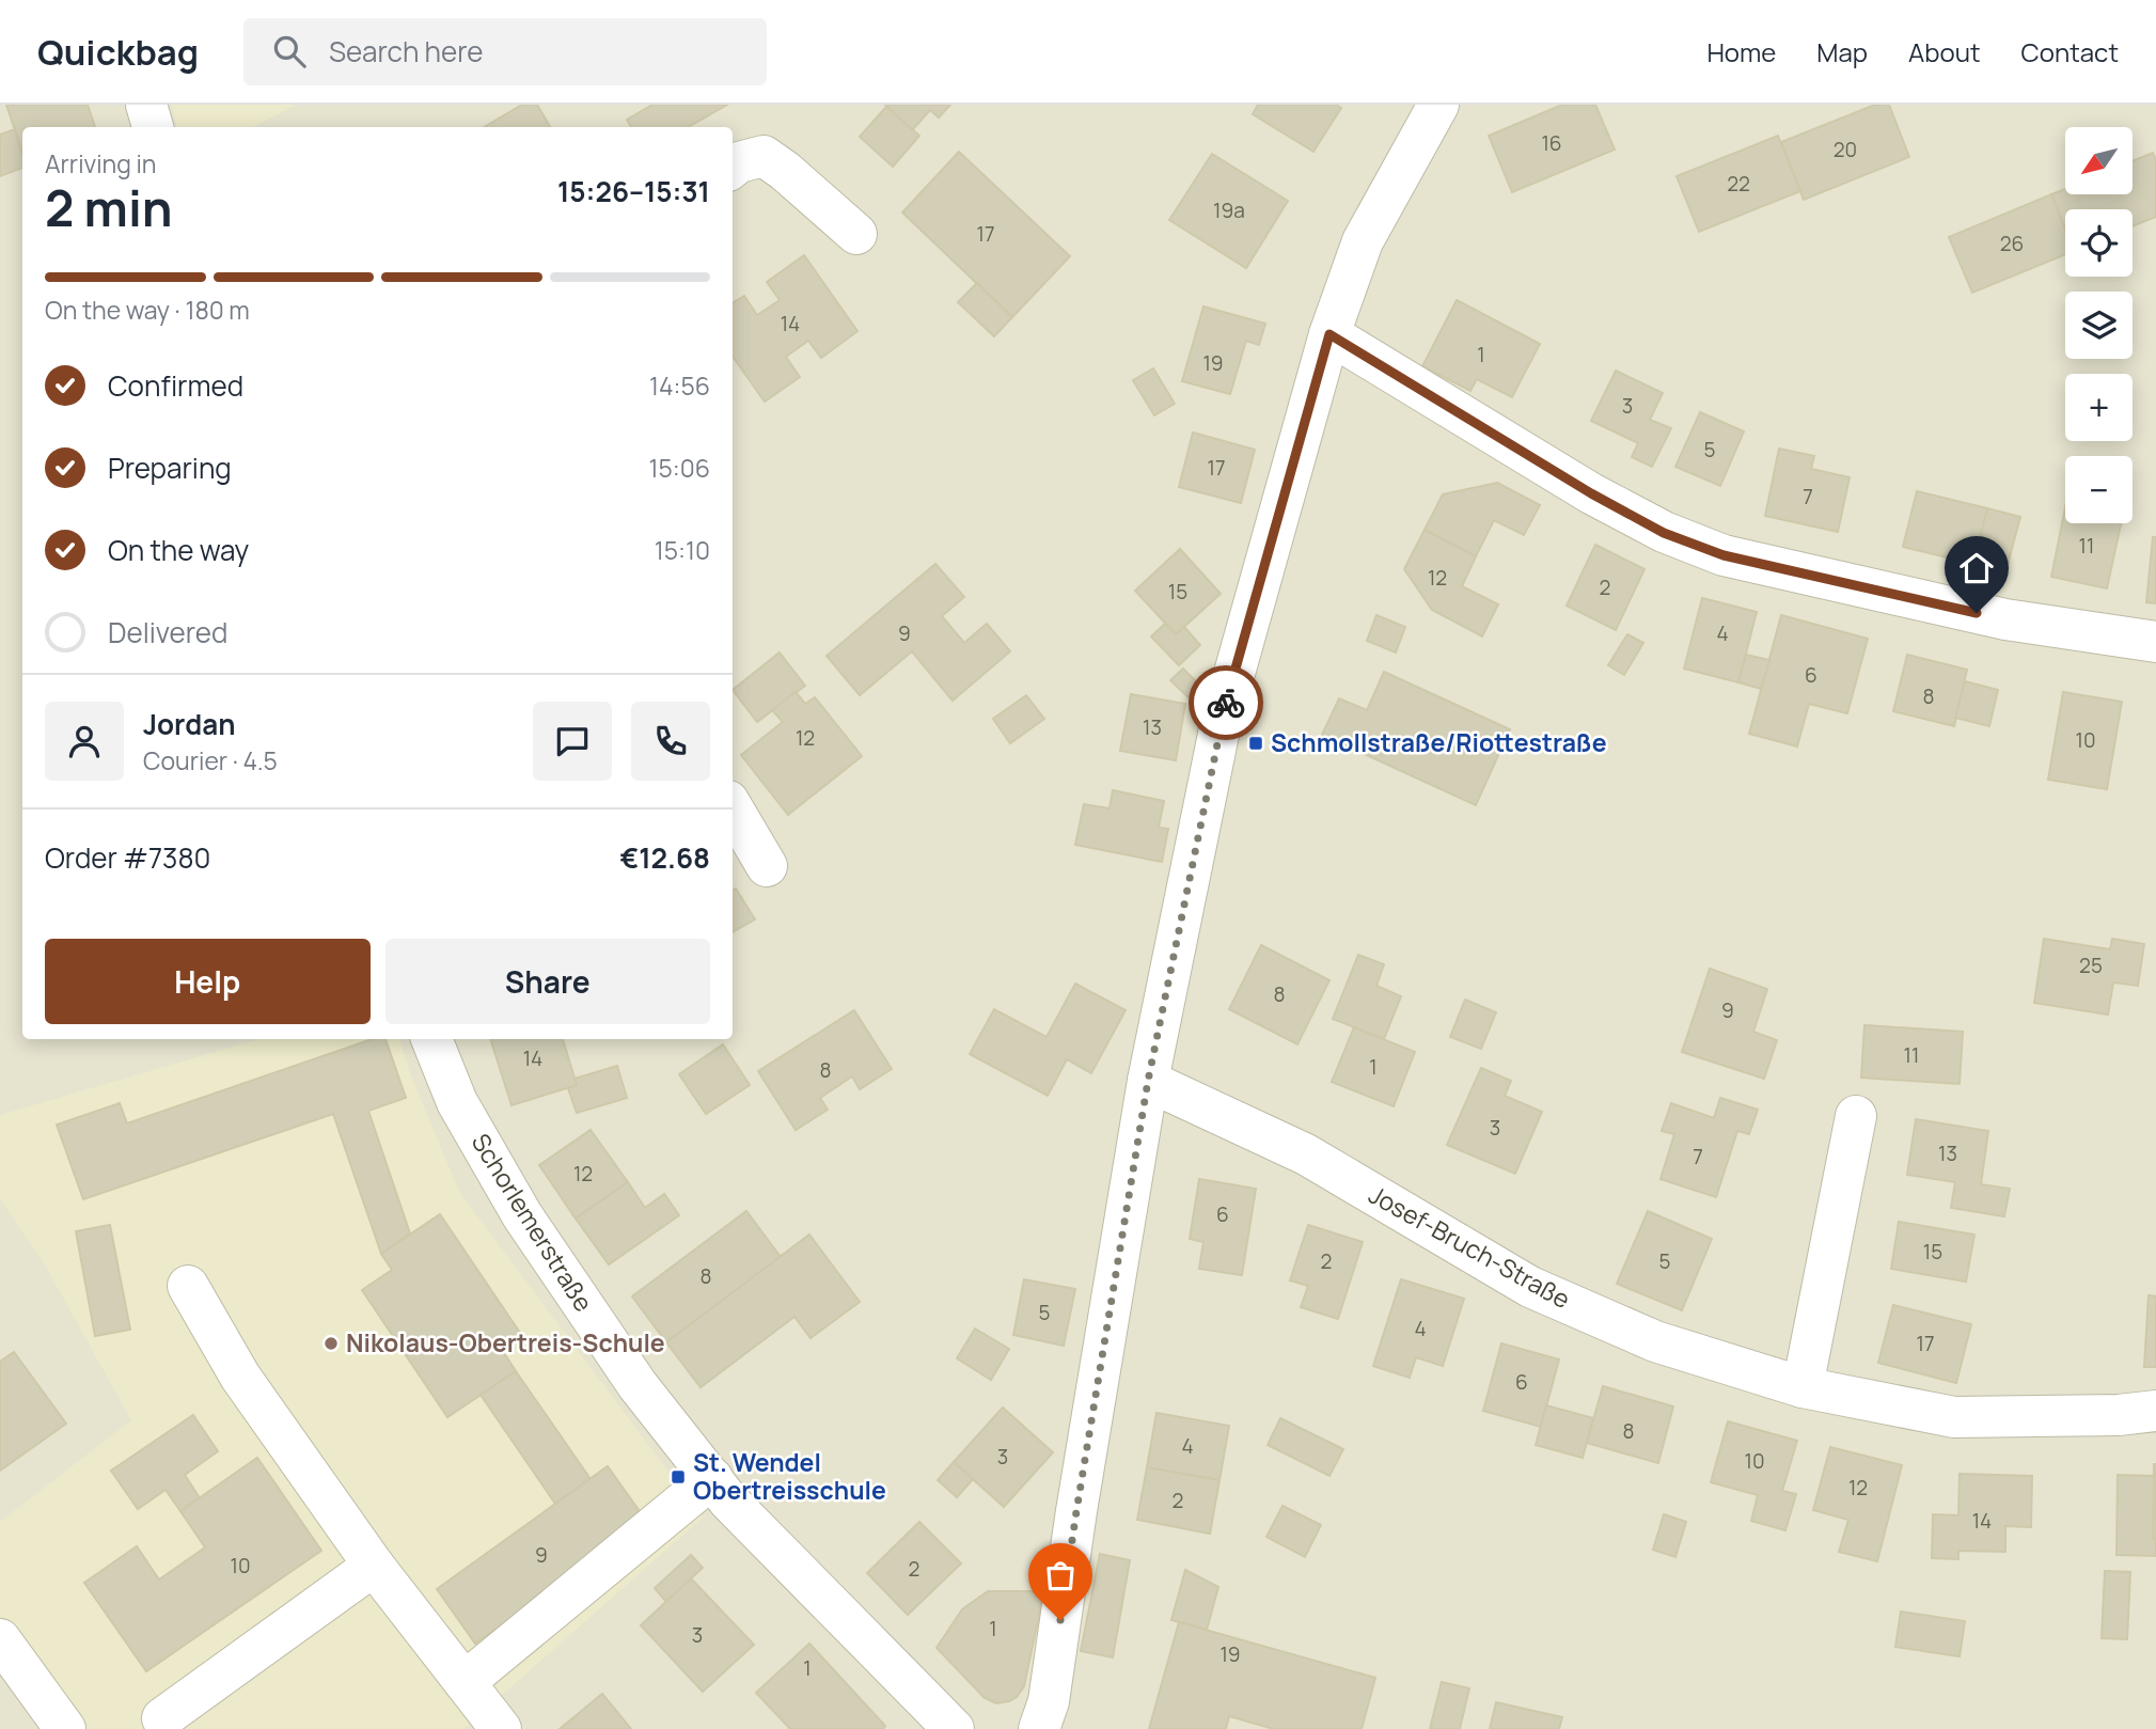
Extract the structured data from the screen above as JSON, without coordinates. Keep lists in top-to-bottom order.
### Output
{
  "streets": {
    "street": ["Schorlemerstraße", "Josef-Bruch-Straße"]
  },
  "places": {
    "transit": ["Schmollstraße/Riottestraße", "St. Wendel Obertreisschule"],
    "other": ["Nikolaus-Obertreis-Schule"]
  },
  "house_numbers": [
    "16",
    "20",
    "22",
    "19a",
    "17",
    "26",
    "14",
    "1",
    "19",
    "3",
    "5",
    "17",
    "7",
    "11",
    "12",
    "2",
    "15",
    "9",
    "4",
    "6",
    "8",
    "13",
    "12",
    "10",
    "25",
    "8",
    "9",
    "11",
    "14",
    "1",
    "8",
    "3",
    "13",
    "7",
    "12",
    "6",
    "15",
    "2",
    "5",
    "8",
    "5",
    "4",
    "17",
    "6",
    "8",
    "4",
    "3",
    "10",
    "12",
    "2",
    "14",
    "9",
    "10",
    "2",
    "1",
    "3",
    "19",
    "1"
  ],
  "north": "bottom left",
  "page": {
    "header": "Quickbag",
    "search": "Search here",
    "nav": [
      "Home",
      "Map",
      "About",
      "Contact"
    ],
    "map_buttons": ["+", "−"],
    "heading": ["2 min", "Arriving in", "15:26–15:31"],
    "panel": [
      "Jordan",
      "Courier · 4.5",
      "Order #7380",
      "€12.68"
    ],
    "bar": "On the way · 180 m",
    "list": [
      ["Confirmed", "14:56"],
      ["Preparing", "15:06"],
      ["On the way", "15:10"],
      "Delivered"
    ],
    "buttons": ["Help", "Share"]
  }
}
